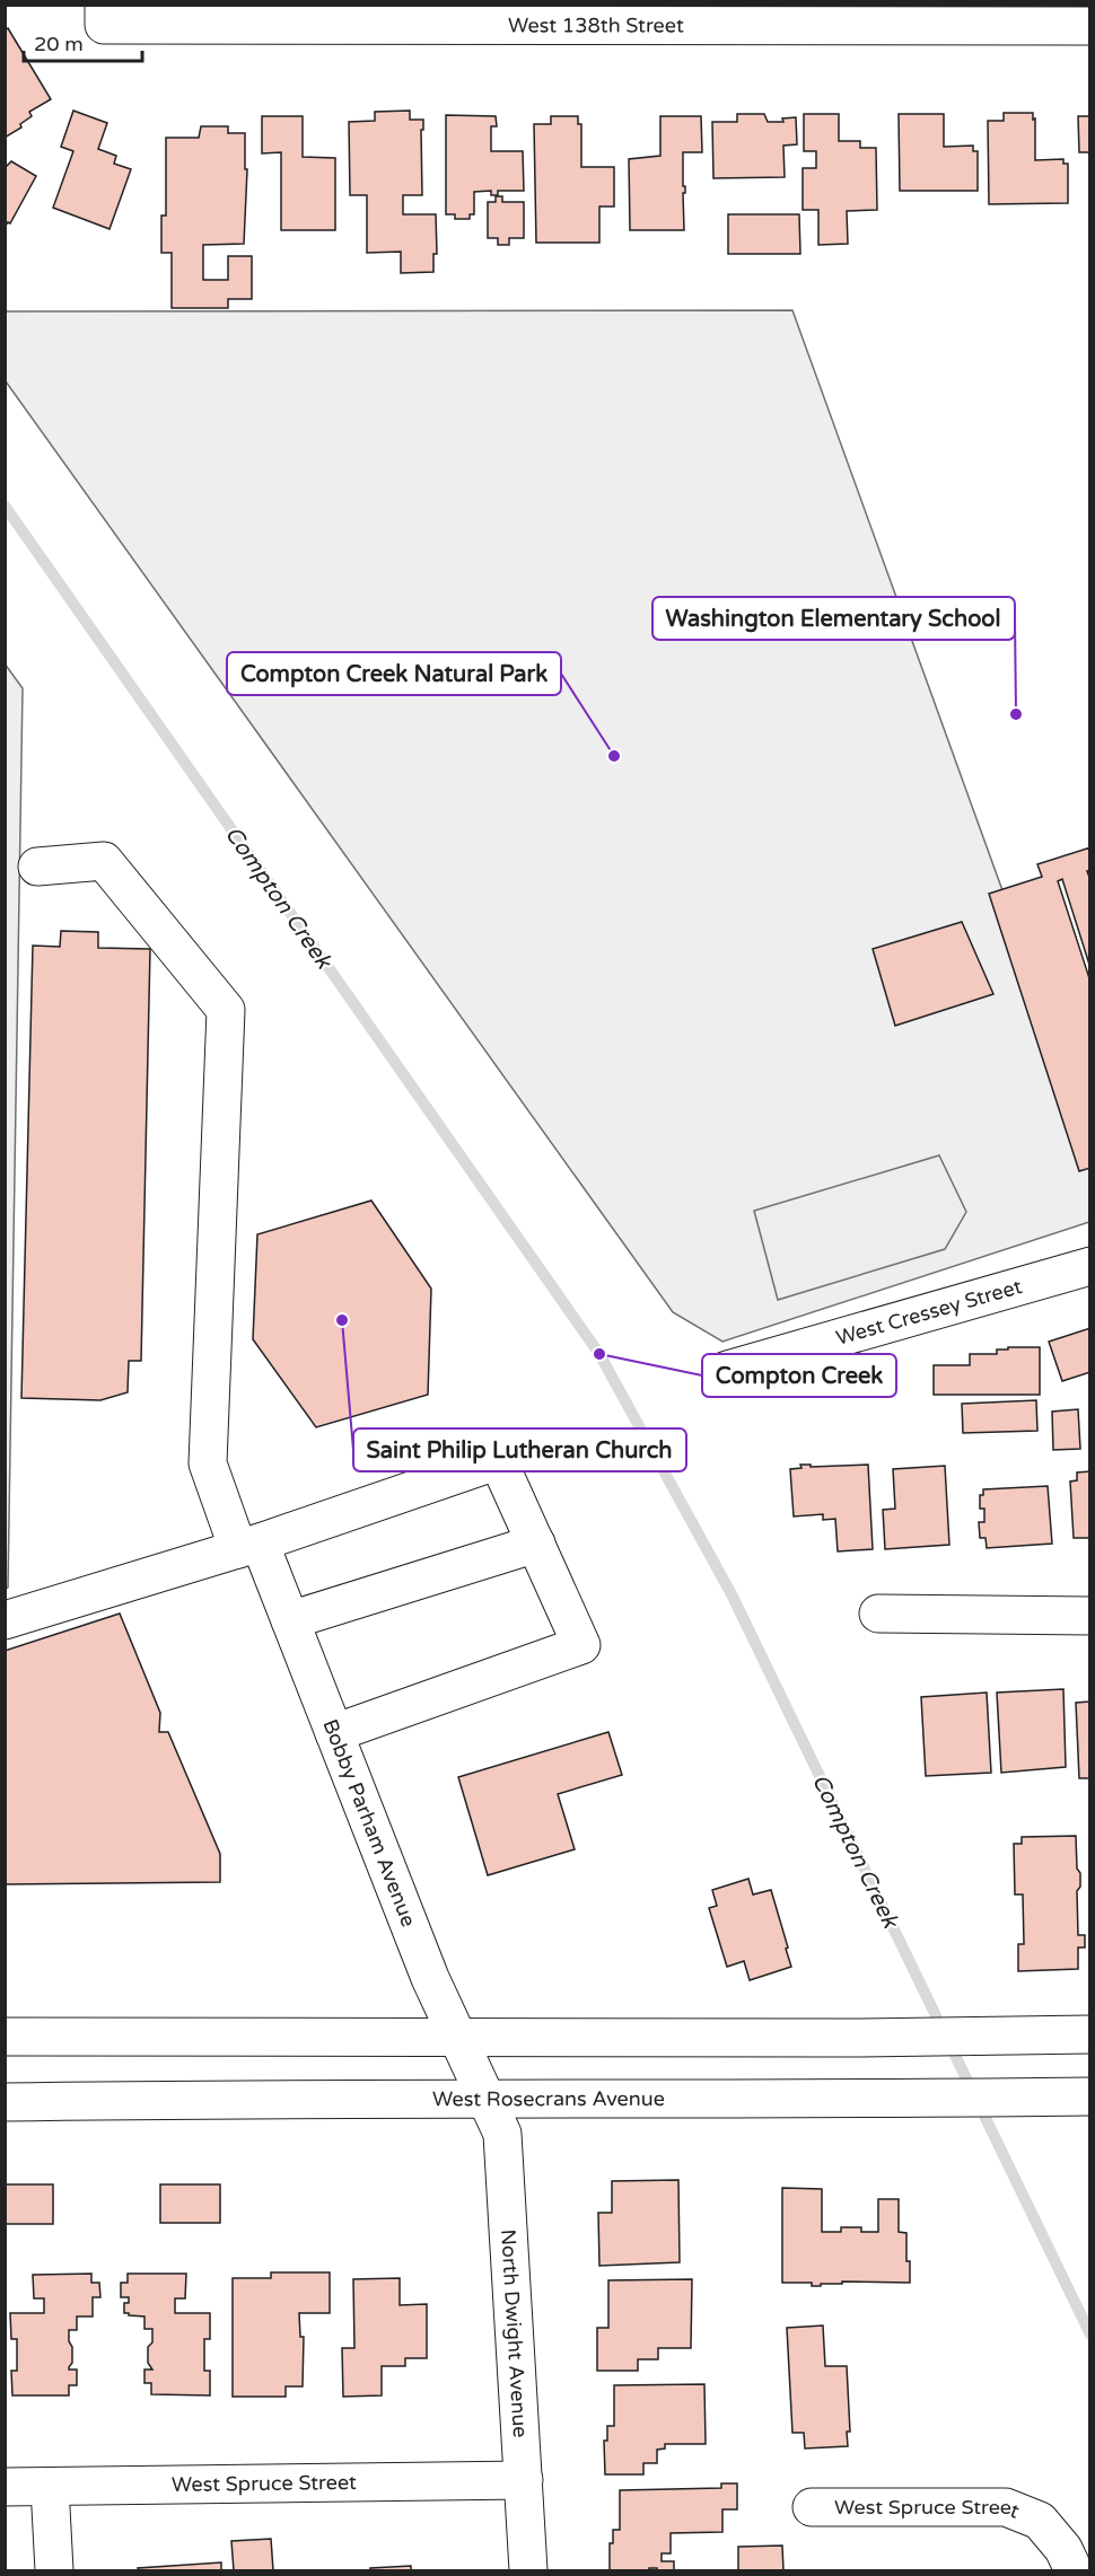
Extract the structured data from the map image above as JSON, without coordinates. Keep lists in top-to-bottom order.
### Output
{
  "streets": {
    "street": [
      "West 138th Street",
      "West Cressey Street",
      "Bobby Parham Avenue",
      "West Rosecrans Avenue",
      "North Dwight Avenue",
      "West Spruce Street"
    ]
  },
  "crossings": [
    ["Bobby Parham Avenue", "West Rosecrans Avenue"],
    ["Bobby Parham Avenue", "North Dwight Avenue"],
    ["West Rosecrans Avenue", "North Dwight Avenue"],
    ["North Dwight Avenue", "West Spruce Street"]
  ],
  "water": ["Compton Creek"],
  "places": [
    "Washington Elementary School",
    "Compton Creek Natural Park",
    "Saint Philip Lutheran Church",
    "Compton Creek"
  ],
  "scale_bar": "20 m"
}
